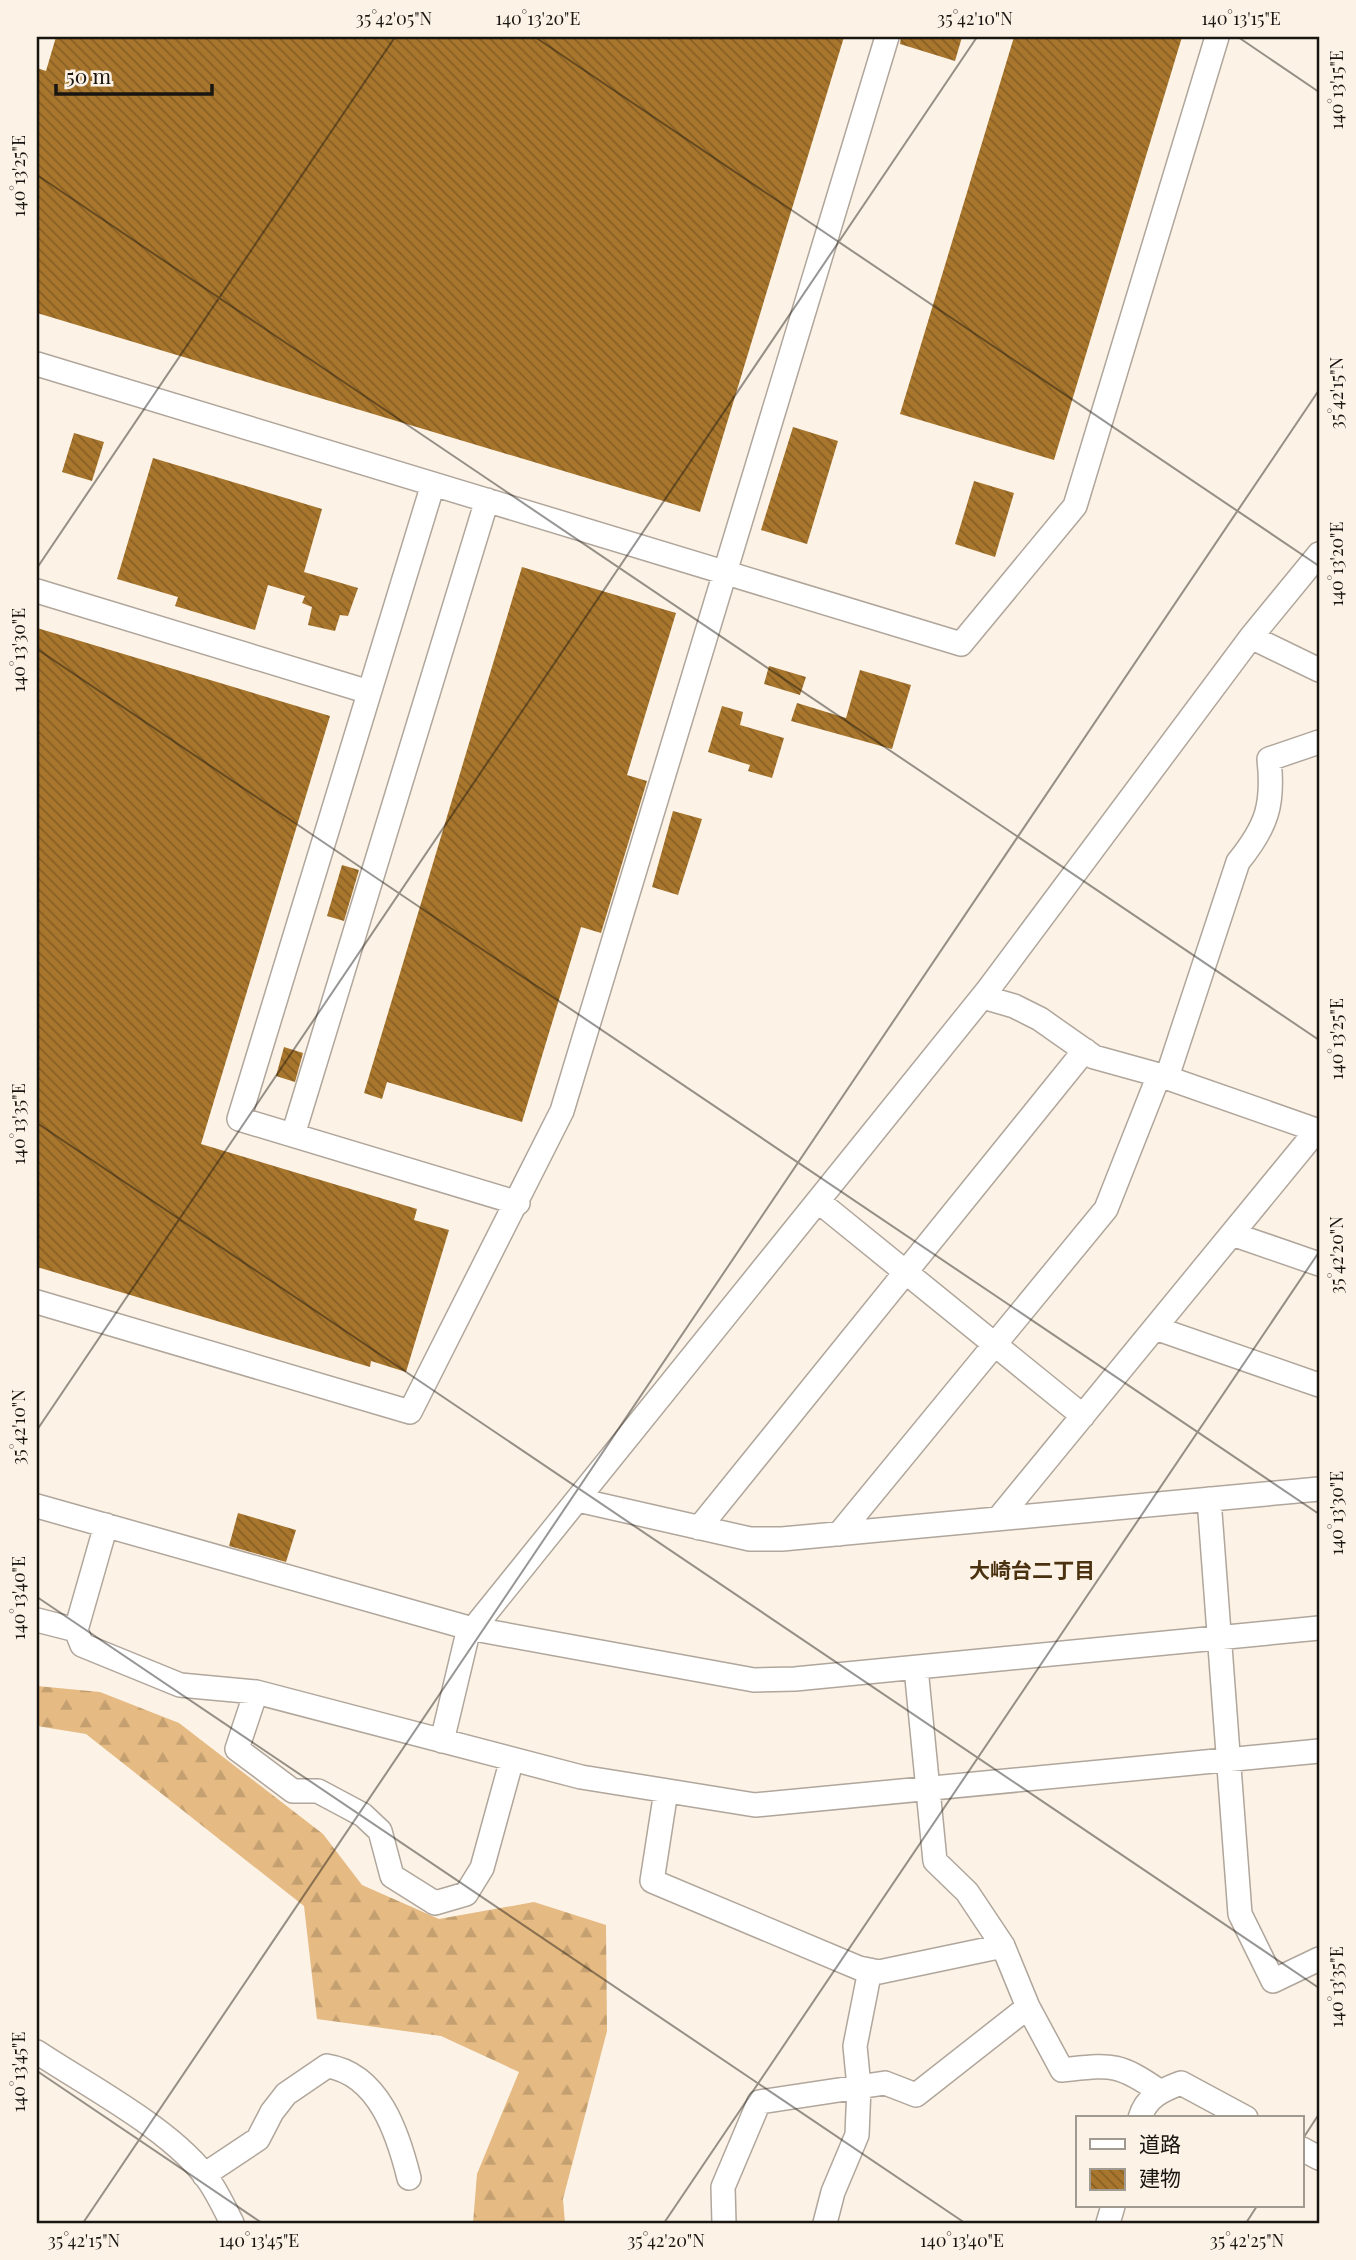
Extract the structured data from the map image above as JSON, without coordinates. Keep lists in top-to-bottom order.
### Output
{
  "districts": ["大崎台二丁目"],
  "legend": ["道路", "建物"],
  "scale_bar": "50 m",
  "coordinates": [
    "35°42'05\"N",
    "140°13'20\"E",
    "35°42'10\"N",
    "140°13'15\"E",
    "140°13'25\"E",
    "35°42'15\"N",
    "140°13'30\"E",
    "140°13'35\"E",
    "35°42'20\"N",
    "140°13'40\"E",
    "140°13'45\"E",
    "35°42'25\"N"
  ]
}
